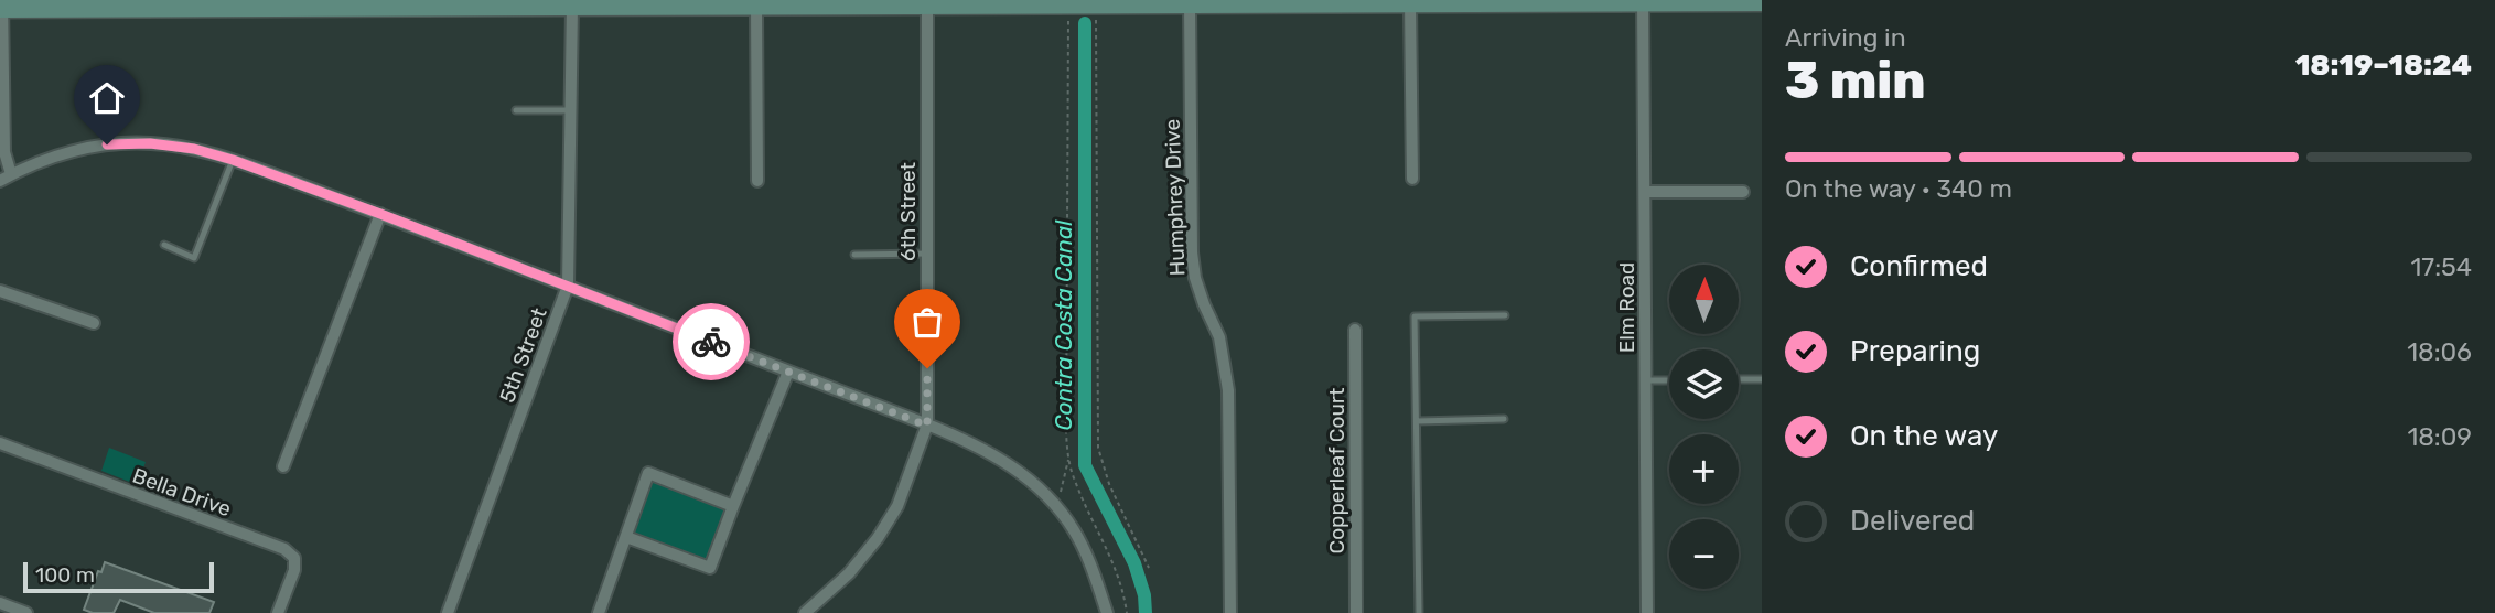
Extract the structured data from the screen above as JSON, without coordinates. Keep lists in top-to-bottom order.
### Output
{
  "streets": {
    "street": [
      "Humphrey Drive",
      "6th Street",
      "Elm Road",
      "5th Street",
      "Copperleaf Court",
      "Bella Drive"
    ]
  },
  "water": ["Contra Costa Canal"],
  "scale_bar": "100 m",
  "north": "top",
  "page": {
    "heading": ["3 min", "Arriving in", "18:19–18:24"],
    "bar": "On the way · 340 m",
    "list": [
      ["Confirmed", "17:54"],
      ["Preparing", "18:06"],
      ["On the way", "18:09"],
      "Delivered"
    ],
    "map_buttons": ["+", "−"],
    "scale": "100 m"
  }
}
